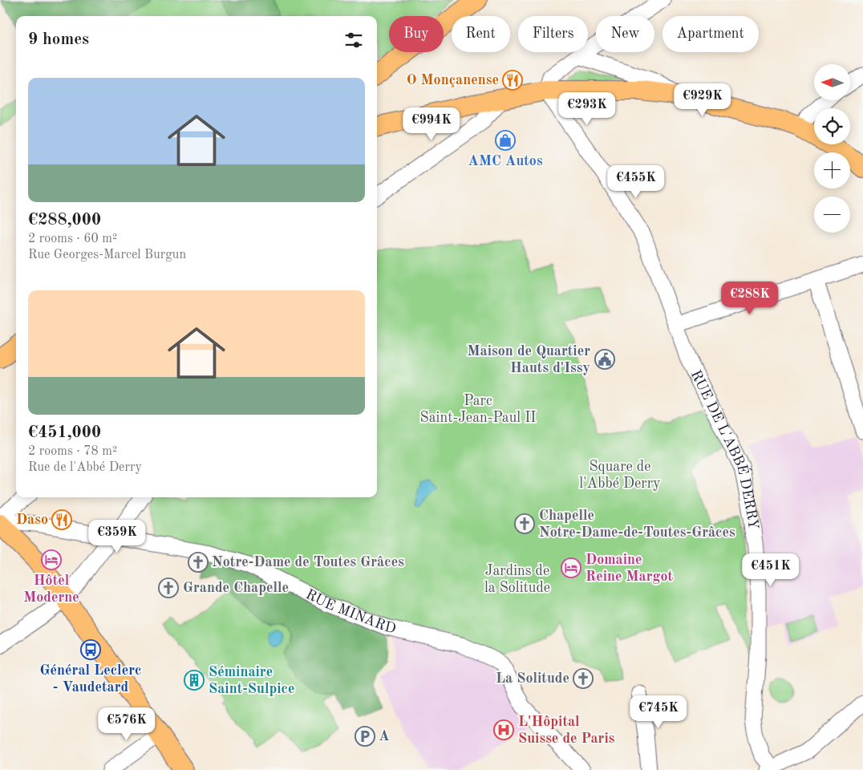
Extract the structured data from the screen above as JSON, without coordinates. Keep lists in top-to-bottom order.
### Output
{
  "streets": {
    "street": ["RUE DE L'ABBÉ DERRY", "RUE MINARD"]
  },
  "parks": ["Parc Saint-Jean-Paul II", "Square de l'Abbé Derry", "Jardins de la Solitude"],
  "places": {
    "restaurant": ["O Monçanense", "Daso"],
    "shop": ["AMC Autos"],
    "public building": ["Maison de Quartier Hauts d'Issy"],
    "church": [
      "Chapelle Notre-Dame-de-Toutes-Grâces",
      "Notre-Dame de Toutes Grâces",
      "Grande Chapelle",
      "La Solitude"
    ],
    "hotel": ["Hôtel Moderne", "Domaine Reine Margot"],
    "bus stop": ["Général Leclerc - Vaudetard"],
    "building": ["Séminaire Saint-Sulpice"],
    "hospital": ["L'Hôpital Suisse de Paris"],
    "parking": ["A"]
  },
  "north": "left",
  "page": {
    "chip": [
      "Buy",
      "Rent",
      "Filters",
      "New",
      "Apartment"
    ],
    "heading": "9 homes",
    "map_buttons": ["+", "−"],
    "list": [
      {
        "name": "€288,000",
        "note": "2 rooms · 60 m² · Rue Georges-Marcel Burgun"
      },
      {
        "name": "€451,000",
        "note": "2 rooms · 78 m² · Rue de l'Abbé Derry"
      }
    ],
    "price": [
      "€929K",
      "€293K",
      "€994K",
      "€455K",
      "€288K",
      "€359K",
      "€451K",
      "€745K",
      "€576K"
    ]
  }
}
